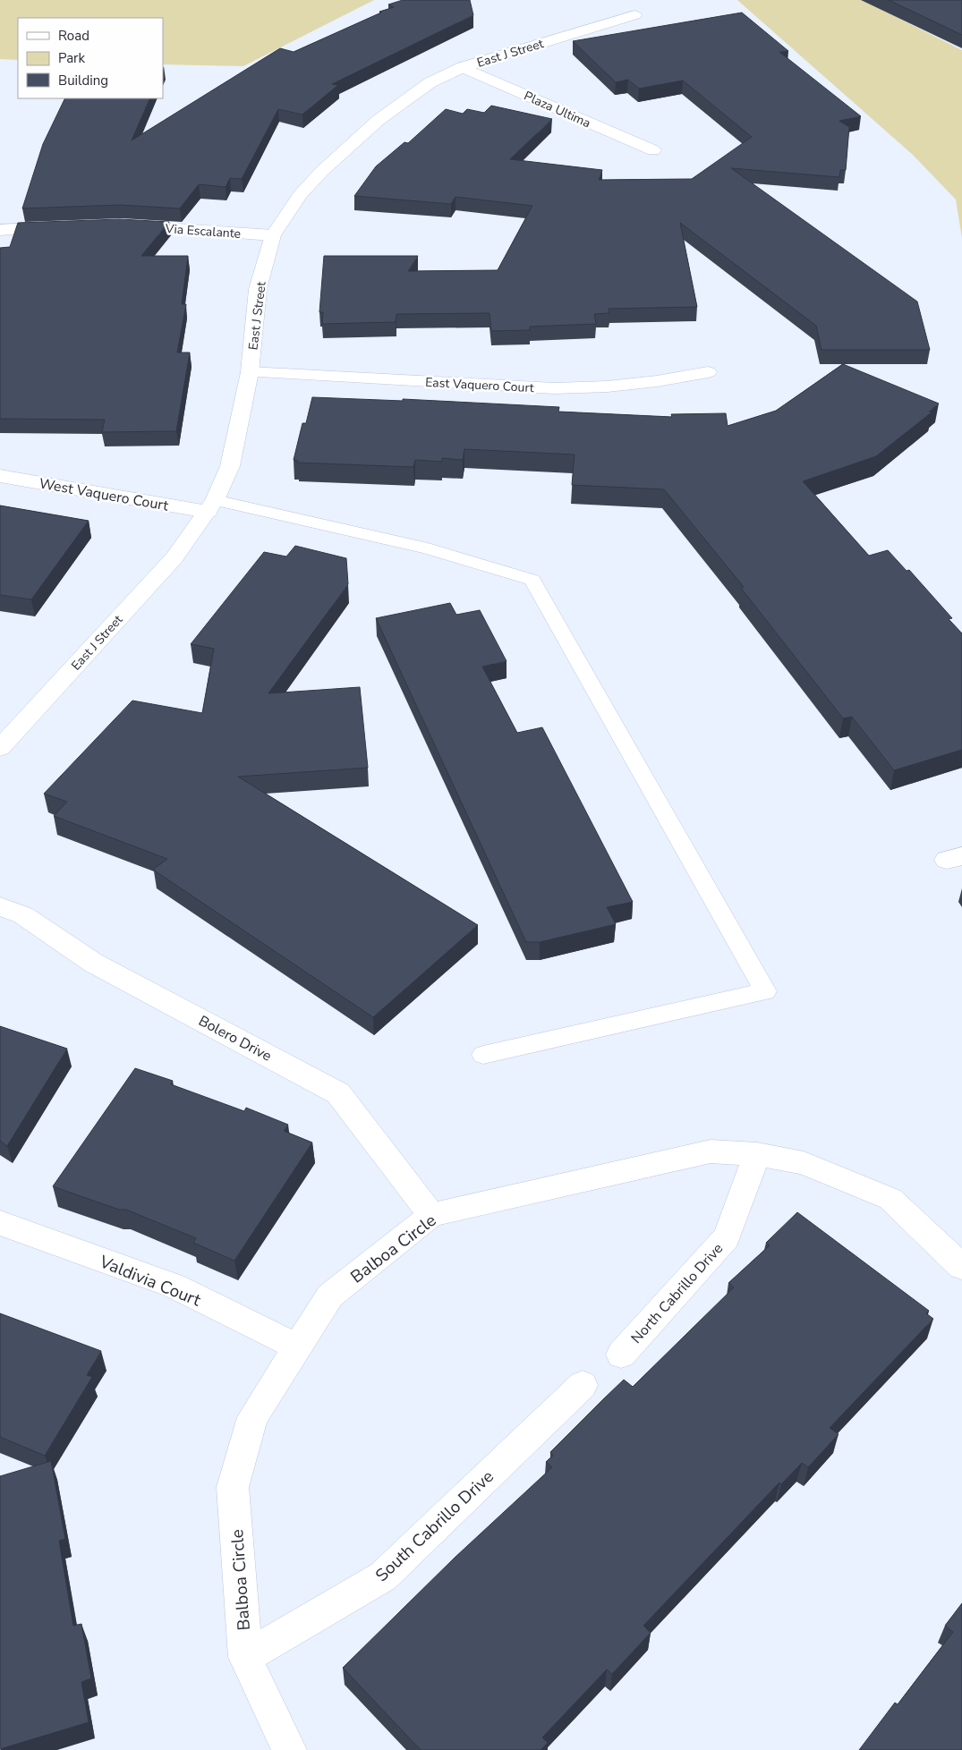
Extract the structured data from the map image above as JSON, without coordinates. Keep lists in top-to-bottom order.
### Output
{
  "streets": {
    "street": [
      "East J Street",
      "Plaza Ultima",
      "Via Escalante",
      "East Vaquero Court",
      "West Vaquero Court",
      "Bolero Drive",
      "Balboa Circle",
      "Valdivia Court",
      "North Cabrillo Drive",
      "South Cabrillo Drive"
    ]
  },
  "crossings": [
    ["East J Street", "Plaza Ultima"],
    ["East J Street", "Via Escalante"],
    ["East J Street", "East Vaquero Court"],
    ["East J Street", "West Vaquero Court"],
    ["Bolero Drive", "Balboa Circle"],
    ["Balboa Circle", "Valdivia Court"],
    ["Balboa Circle", "North Cabrillo Drive"],
    ["Balboa Circle", "South Cabrillo Drive"]
  ],
  "legend": ["Road", "Park", "Building"]
}
